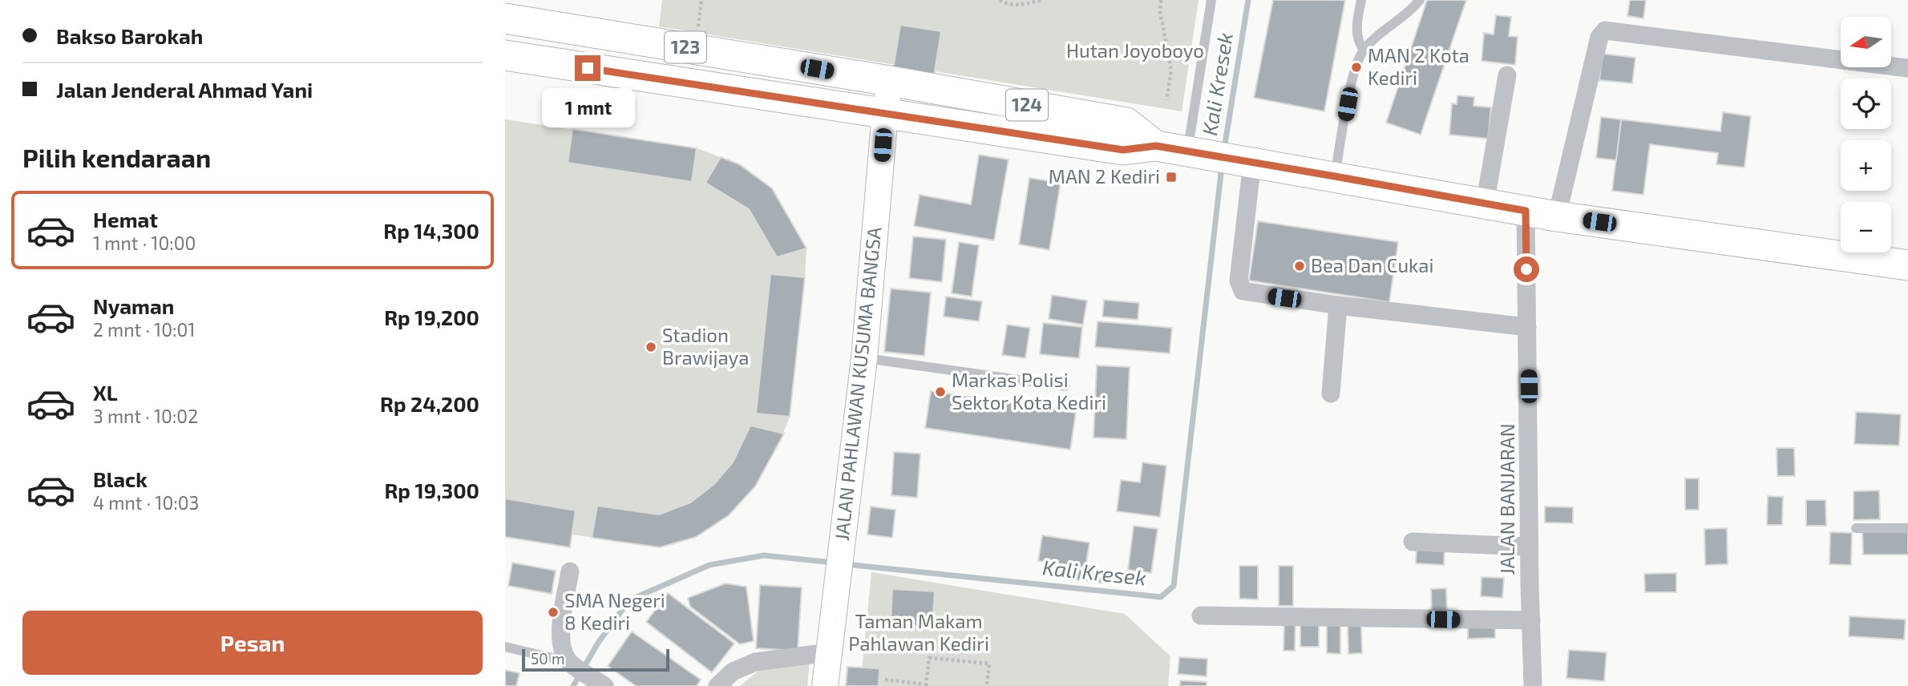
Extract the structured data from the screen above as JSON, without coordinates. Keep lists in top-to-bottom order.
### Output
{
  "streets": {
    "main road": ["123", "124", "JALAN PAHLAWAN KUSUMA BANGSA"],
    "street": ["JALAN BANJARAN"]
  },
  "crossings": [
    ["123", "124"],
    ["123", "JALAN PAHLAWAN KUSUMA BANGSA"],
    ["124", "JALAN PAHLAWAN KUSUMA BANGSA"],
    ["124", "JALAN BANJARAN"]
  ],
  "water": ["Kali Kresek"],
  "parks": ["Hutan Joyoboyo", "Taman Makam Pahlawan Kediri"],
  "places": {
    "other": [
      "MAN 2 Kota Kediri",
      "Bea Dan Cukai",
      "Stadion Brawijaya",
      "Markas Polisi Sektor Kota Kediri",
      "SMA Negeri 8 Kediri"
    ],
    "transit": ["MAN 2 Kediri"]
  },
  "scale_bar": "50 m",
  "north": "left",
  "page": {
    "banner": ["Bakso Barokah", "Jalan Jenderal Ahmad Yani"],
    "map_buttons": ["+", "−"],
    "bubble": "1 mnt",
    "heading": "Pilih kendaraan",
    "list": [
      {
        "name": "Hemat",
        "note": "1 mnt · 10:00",
        "value": "Rp 14,300"
      },
      {
        "name": "Nyaman",
        "note": "2 mnt · 10:01",
        "value": "Rp 19,200"
      },
      {
        "name": "XL",
        "note": "3 mnt · 10:02",
        "value": "Rp 24,200"
      },
      {
        "name": "Black",
        "note": "4 mnt · 10:03",
        "value": "Rp 19,300"
      }
    ],
    "buttons": "Pesan",
    "scale": "50 m"
  }
}
